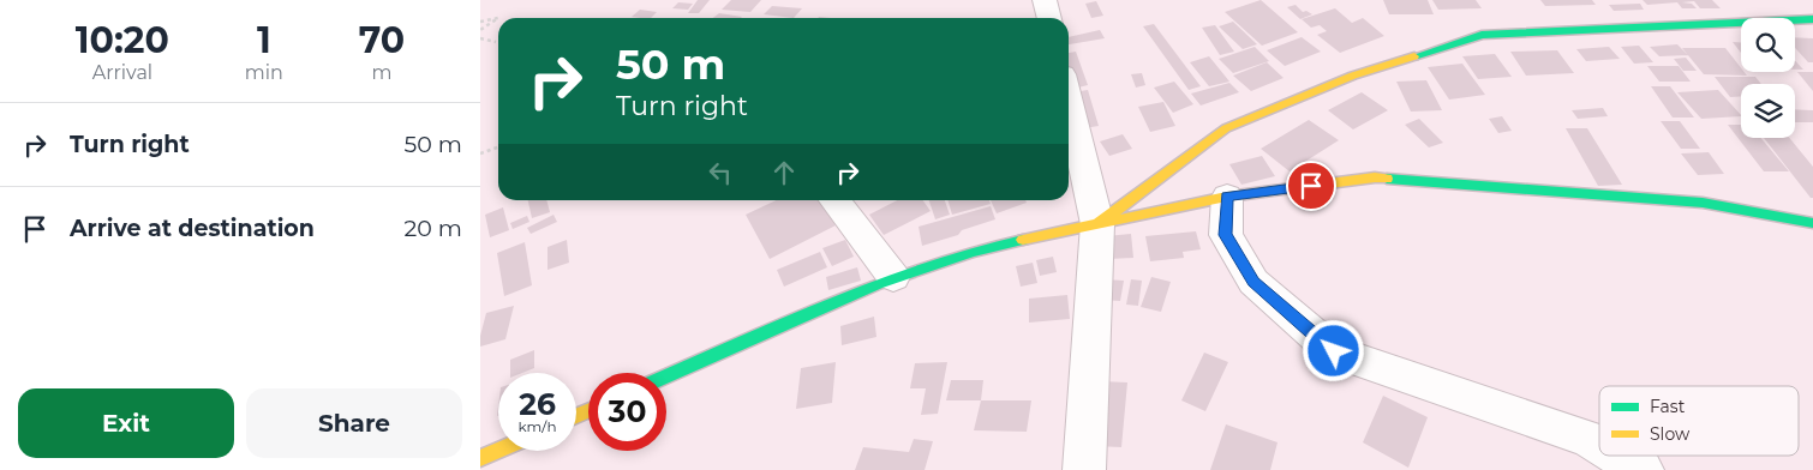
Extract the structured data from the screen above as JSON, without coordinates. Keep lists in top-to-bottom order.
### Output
{
  "legend": ["Fast", "Slow"],
  "page": {
    "eta": [
      "10:20",
      "Arrival",
      "1",
      "min",
      "70",
      "m"
    ],
    "turn": ["50 m", "Turn right"],
    "list": [
      {
        "name": "Turn right",
        "value": "50 m"
      },
      {
        "name": "Arrive at destination",
        "value": "20 m"
      }
    ],
    "speed": "26 km/h",
    "limit": "30",
    "buttons": ["Exit", "Share"]
  }
}
